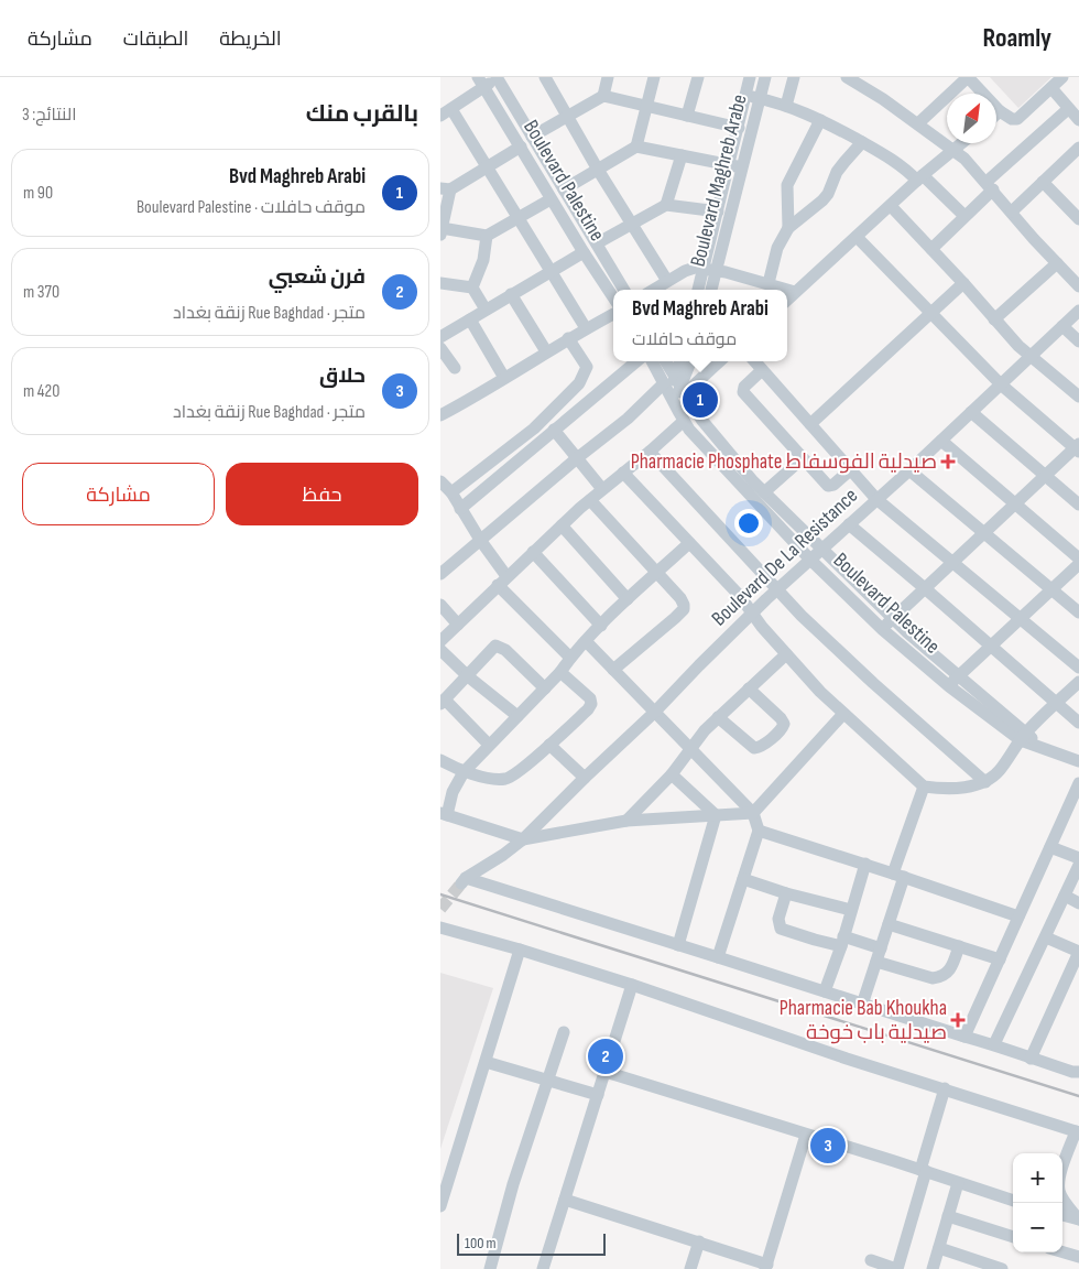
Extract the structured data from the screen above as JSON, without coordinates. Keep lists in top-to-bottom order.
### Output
{
  "streets": {
    "street": ["Boulevard Palestine", "Boulevard Maghreb Arabe", "Boulevard De La Resistance"]
  },
  "crossings": [
    ["Boulevard Palestine", "Boulevard De La Resistance"]
  ],
  "places": {
    "health": ["Pharmacie Phosphate صيدلية الفوسفاط", "Pharmacie Bab Khoukha صيدلية باب خوخة"]
  },
  "scale_bar": "100 m",
  "north": "top right",
  "page": {
    "header": "Roamly",
    "nav": ["الخريطة", "الطبقات", "مشاركة"],
    "heading": ["بالقرب منك", "النتائج: 3"],
    "list": [
      {
        "mark": "1",
        "name": "Bvd Maghreb Arabi",
        "note": "موقف حافلات · Boulevard Palestine",
        "value": "90 m"
      },
      {
        "mark": "2",
        "name": "فرن شعبي",
        "note": "متجر · Rue Baghdad زنقة بغداد",
        "value": "370 m"
      },
      {
        "mark": "3",
        "name": "حلاق",
        "note": "متجر · Rue Baghdad زنقة بغداد",
        "value": "420 m"
      }
    ],
    "popup": ["Bvd Maghreb Arabi", "موقف حافلات"],
    "pins": ["1", "2", "3"],
    "buttons": ["حفظ", "مشاركة"],
    "map_buttons": ["+", "−"],
    "scale": "100 m"
  }
}
